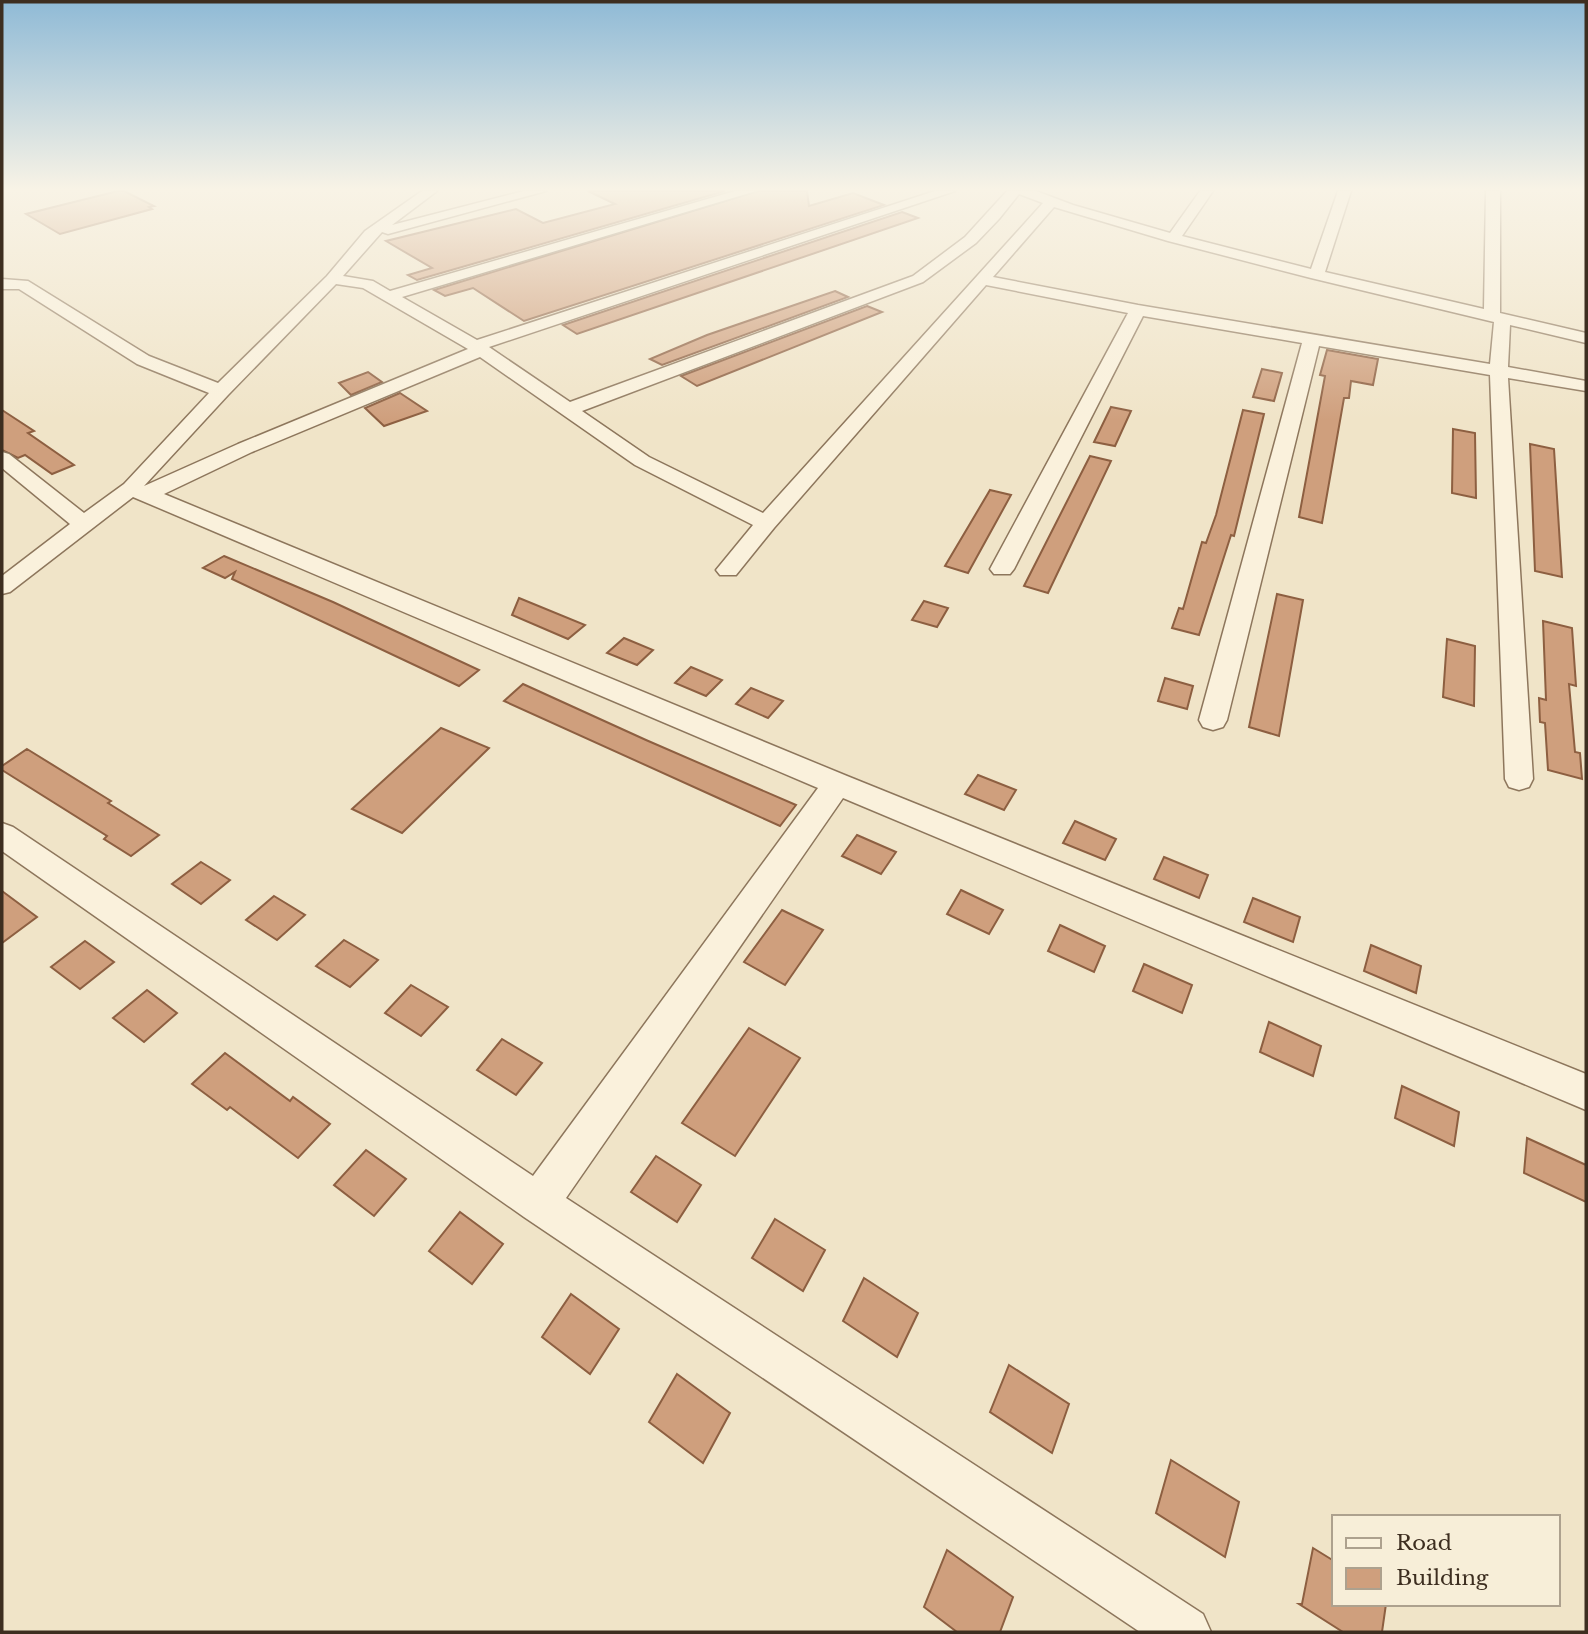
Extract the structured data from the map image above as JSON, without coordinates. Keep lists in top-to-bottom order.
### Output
{
  "legend": ["Road", "Building"]
}
